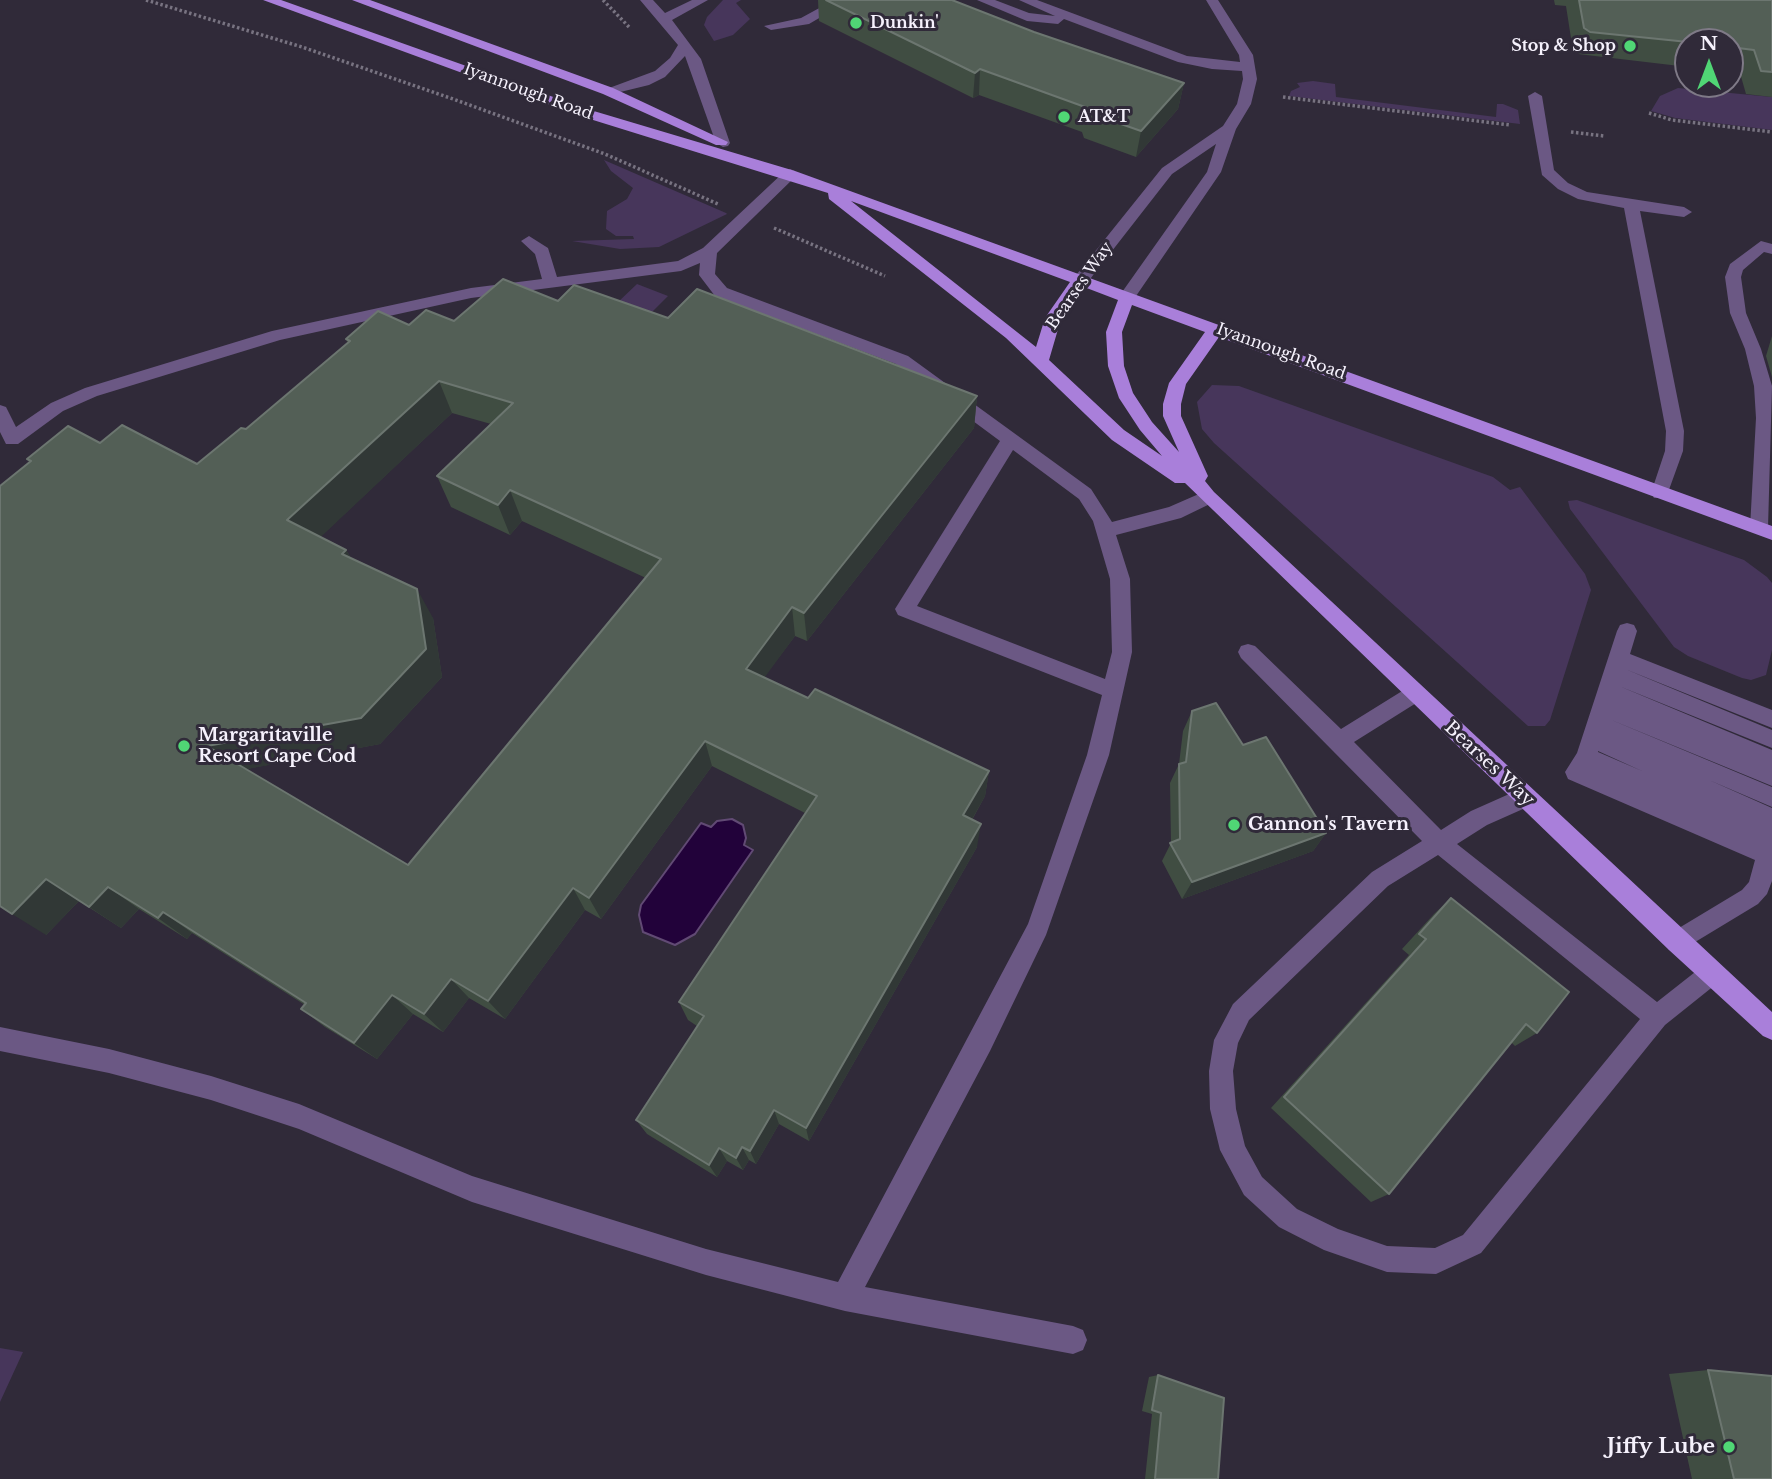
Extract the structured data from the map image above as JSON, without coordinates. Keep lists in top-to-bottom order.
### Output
{
  "streets": {
    "main road": ["Iyannough Road", "Bearses Way"]
  },
  "crossings": [
    ["Iyannough Road", "Bearses Way"]
  ],
  "places": [
    "Dunkin'",
    "Stop & Shop",
    "AT&T",
    "Margaritaville Resort Cape Cod",
    "Gannon's Tavern",
    "Jiffy Lube"
  ],
  "north": "top"
}
